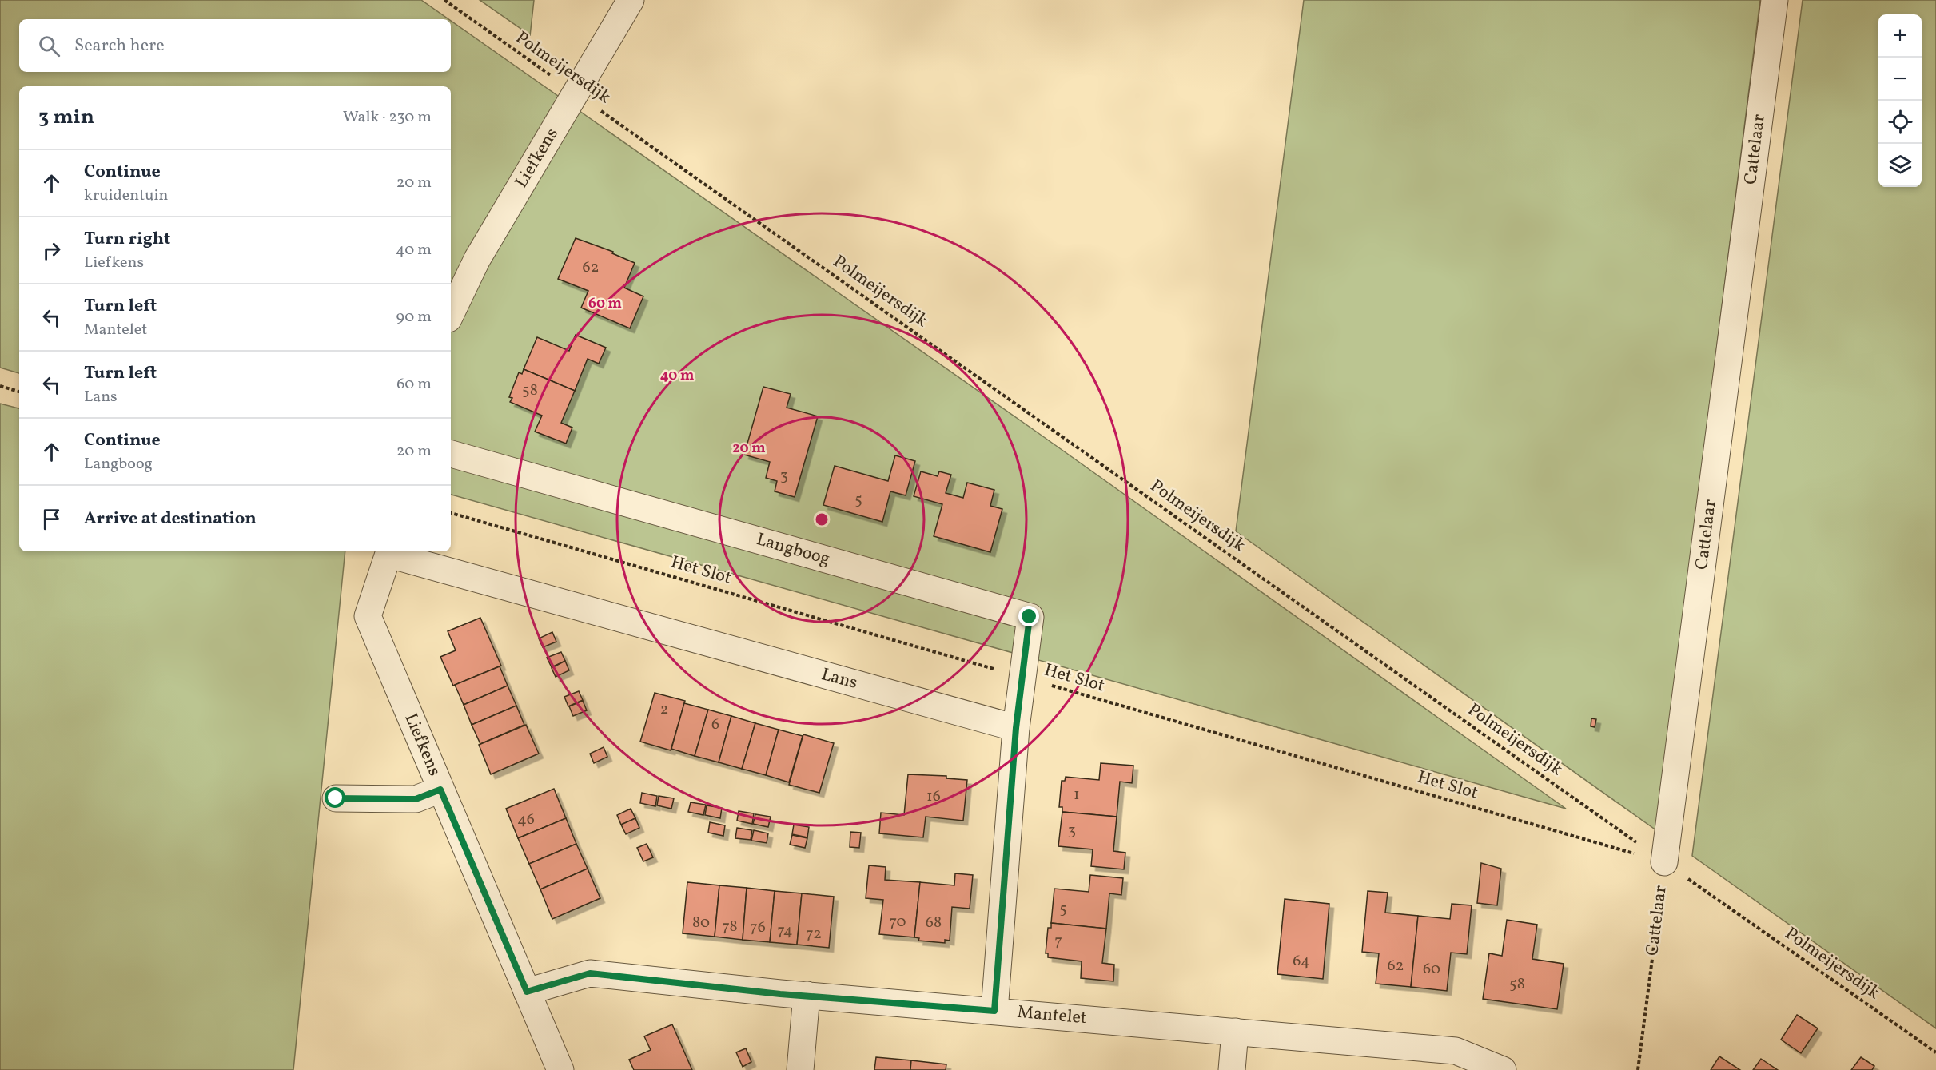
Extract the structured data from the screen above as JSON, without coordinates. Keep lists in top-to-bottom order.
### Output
{
  "streets": {
    "street": [
      "Cattelaar",
      "Liefkens",
      "Langboog",
      "Lans",
      "Mantelet"
    ],
    "path": ["Polmeijersdijk", "Het Slot"]
  },
  "crossings": [
    ["Polmeijersdijk", "Cattelaar"],
    ["Polmeijersdijk", "Liefkens"],
    ["Polmeijersdijk", "Het Slot"],
    ["Cattelaar", "Het Slot"],
    ["Liefkens", "Lans"],
    ["Liefkens", "Mantelet"],
    ["Langboog", "Het Slot"],
    ["Langboog", "Lans"]
  ],
  "house_numbers": [
    "62",
    "58",
    "3",
    "5",
    "2",
    "6",
    "1",
    "16",
    "46",
    "3",
    "5",
    "70",
    "80",
    "68",
    "78",
    "76",
    "74",
    "72",
    "7",
    "64",
    "62",
    "60",
    "58"
  ],
  "page": {
    "map_buttons": ["+", "−"],
    "search": "Search here",
    "heading": ["3 min", "Walk · 230 m"],
    "list": [
      ["Continue", "kruidentuin", "20 m"],
      ["Turn right", "Liefkens", "40 m"],
      ["Turn left", "Mantelet", "90 m"],
      ["Turn left", "Lans", "60 m"],
      ["Continue", "Langboog", "20 m"],
      "Arrive at destination"
    ]
  },
  "rings": ["60 m", "40 m", "20 m"]
}
